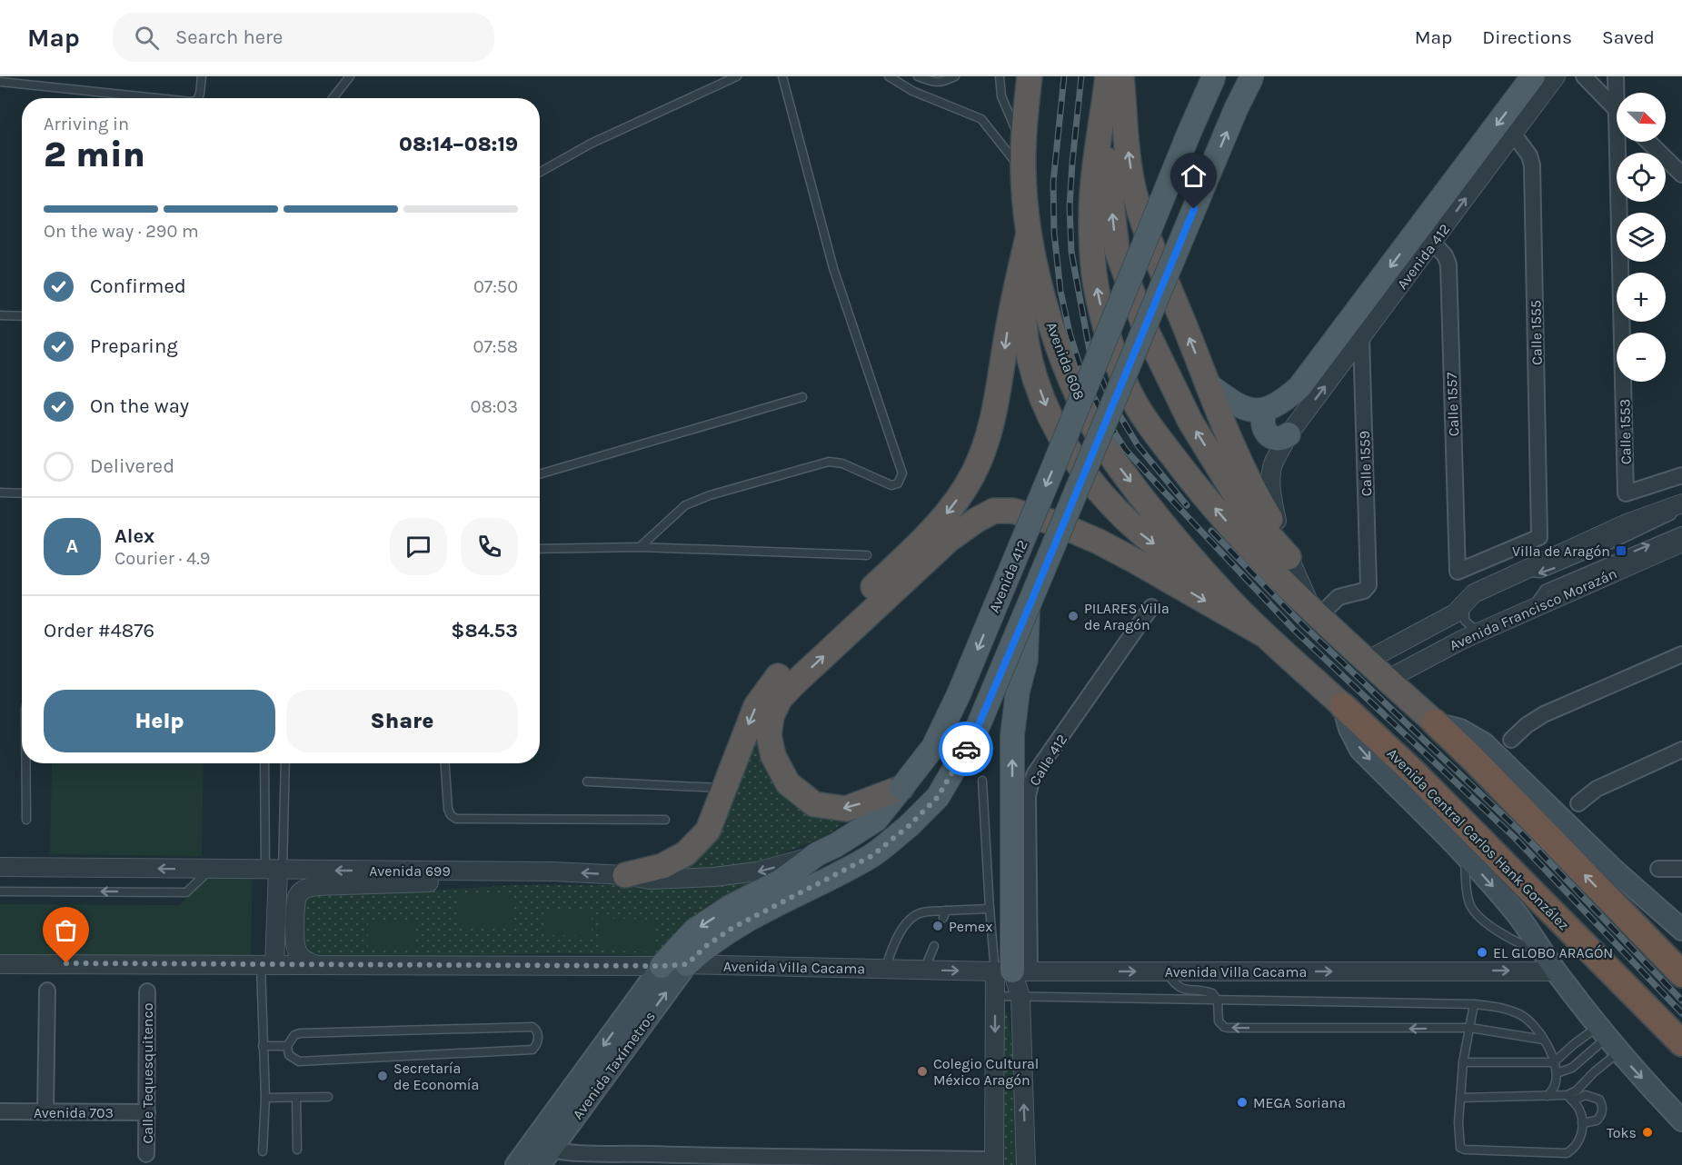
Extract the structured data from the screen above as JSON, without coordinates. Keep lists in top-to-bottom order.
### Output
{
  "streets": {
    "highway": ["Avenida 608", "Avenida Central Carlos Hank González"],
    "main road": ["Avenida 412", "Avenida Taxímetros"],
    "street": [
      "Calle 1555",
      "Calle 1557",
      "Calle 1553",
      "Calle 1559",
      "Avenida Francisco Morazán",
      "Calle 412",
      "Avenida 699",
      "Avenida Villa Cacama",
      "Calle Tequesquitenco",
      "Avenida 703"
    ]
  },
  "crossings": [
    ["Avenida 412", "Calle 1555"],
    ["Avenida 412", "Calle 1557"],
    ["Avenida 412", "Calle 1559"],
    ["Avenida 412", "Avenida 699"],
    ["Avenida 412", "Avenida Villa Cacama"],
    ["Avenida 412", "Avenida Taxímetros"],
    ["Calle 1555", "Calle 1557"],
    ["Avenida 608", "Avenida Central Carlos Hank González"],
    ["Calle 412", "Avenida Villa Cacama"],
    ["Avenida Central Carlos Hank González", "Avenida Villa Cacama"],
    ["Avenida Villa Cacama", "Avenida Taxímetros"],
    ["Calle Tequesquitenco", "Avenida 703"]
  ],
  "one_way": ["Avenida 699", "Avenida Villa Cacama"],
  "places": {
    "transit": ["Villa de Aragón"],
    "other": [
      "PILARES Villa de Aragón",
      "Pemex",
      "EL GLOBO ARAGÓN",
      "Colegio Cultural México Aragón",
      "Secretaría de Economía",
      "MEGA Soriana",
      "Toks"
    ]
  },
  "north": "bottom right",
  "page": {
    "header": "Map",
    "search": "Search here",
    "nav": ["Map", "Directions", "Saved"],
    "map_buttons": ["+", "−"],
    "heading": ["2 min", "Arriving in", "08:14–08:19"],
    "panel": [
      "Alex",
      "Courier · 4.9",
      "Order #4876",
      "$84.53"
    ],
    "bar": "On the way · 290 m",
    "list": [
      ["Confirmed", "07:50"],
      ["Preparing", "07:58"],
      ["On the way", "08:03"],
      "Delivered"
    ],
    "round": "A",
    "buttons": ["Help", "Share"]
  }
}
